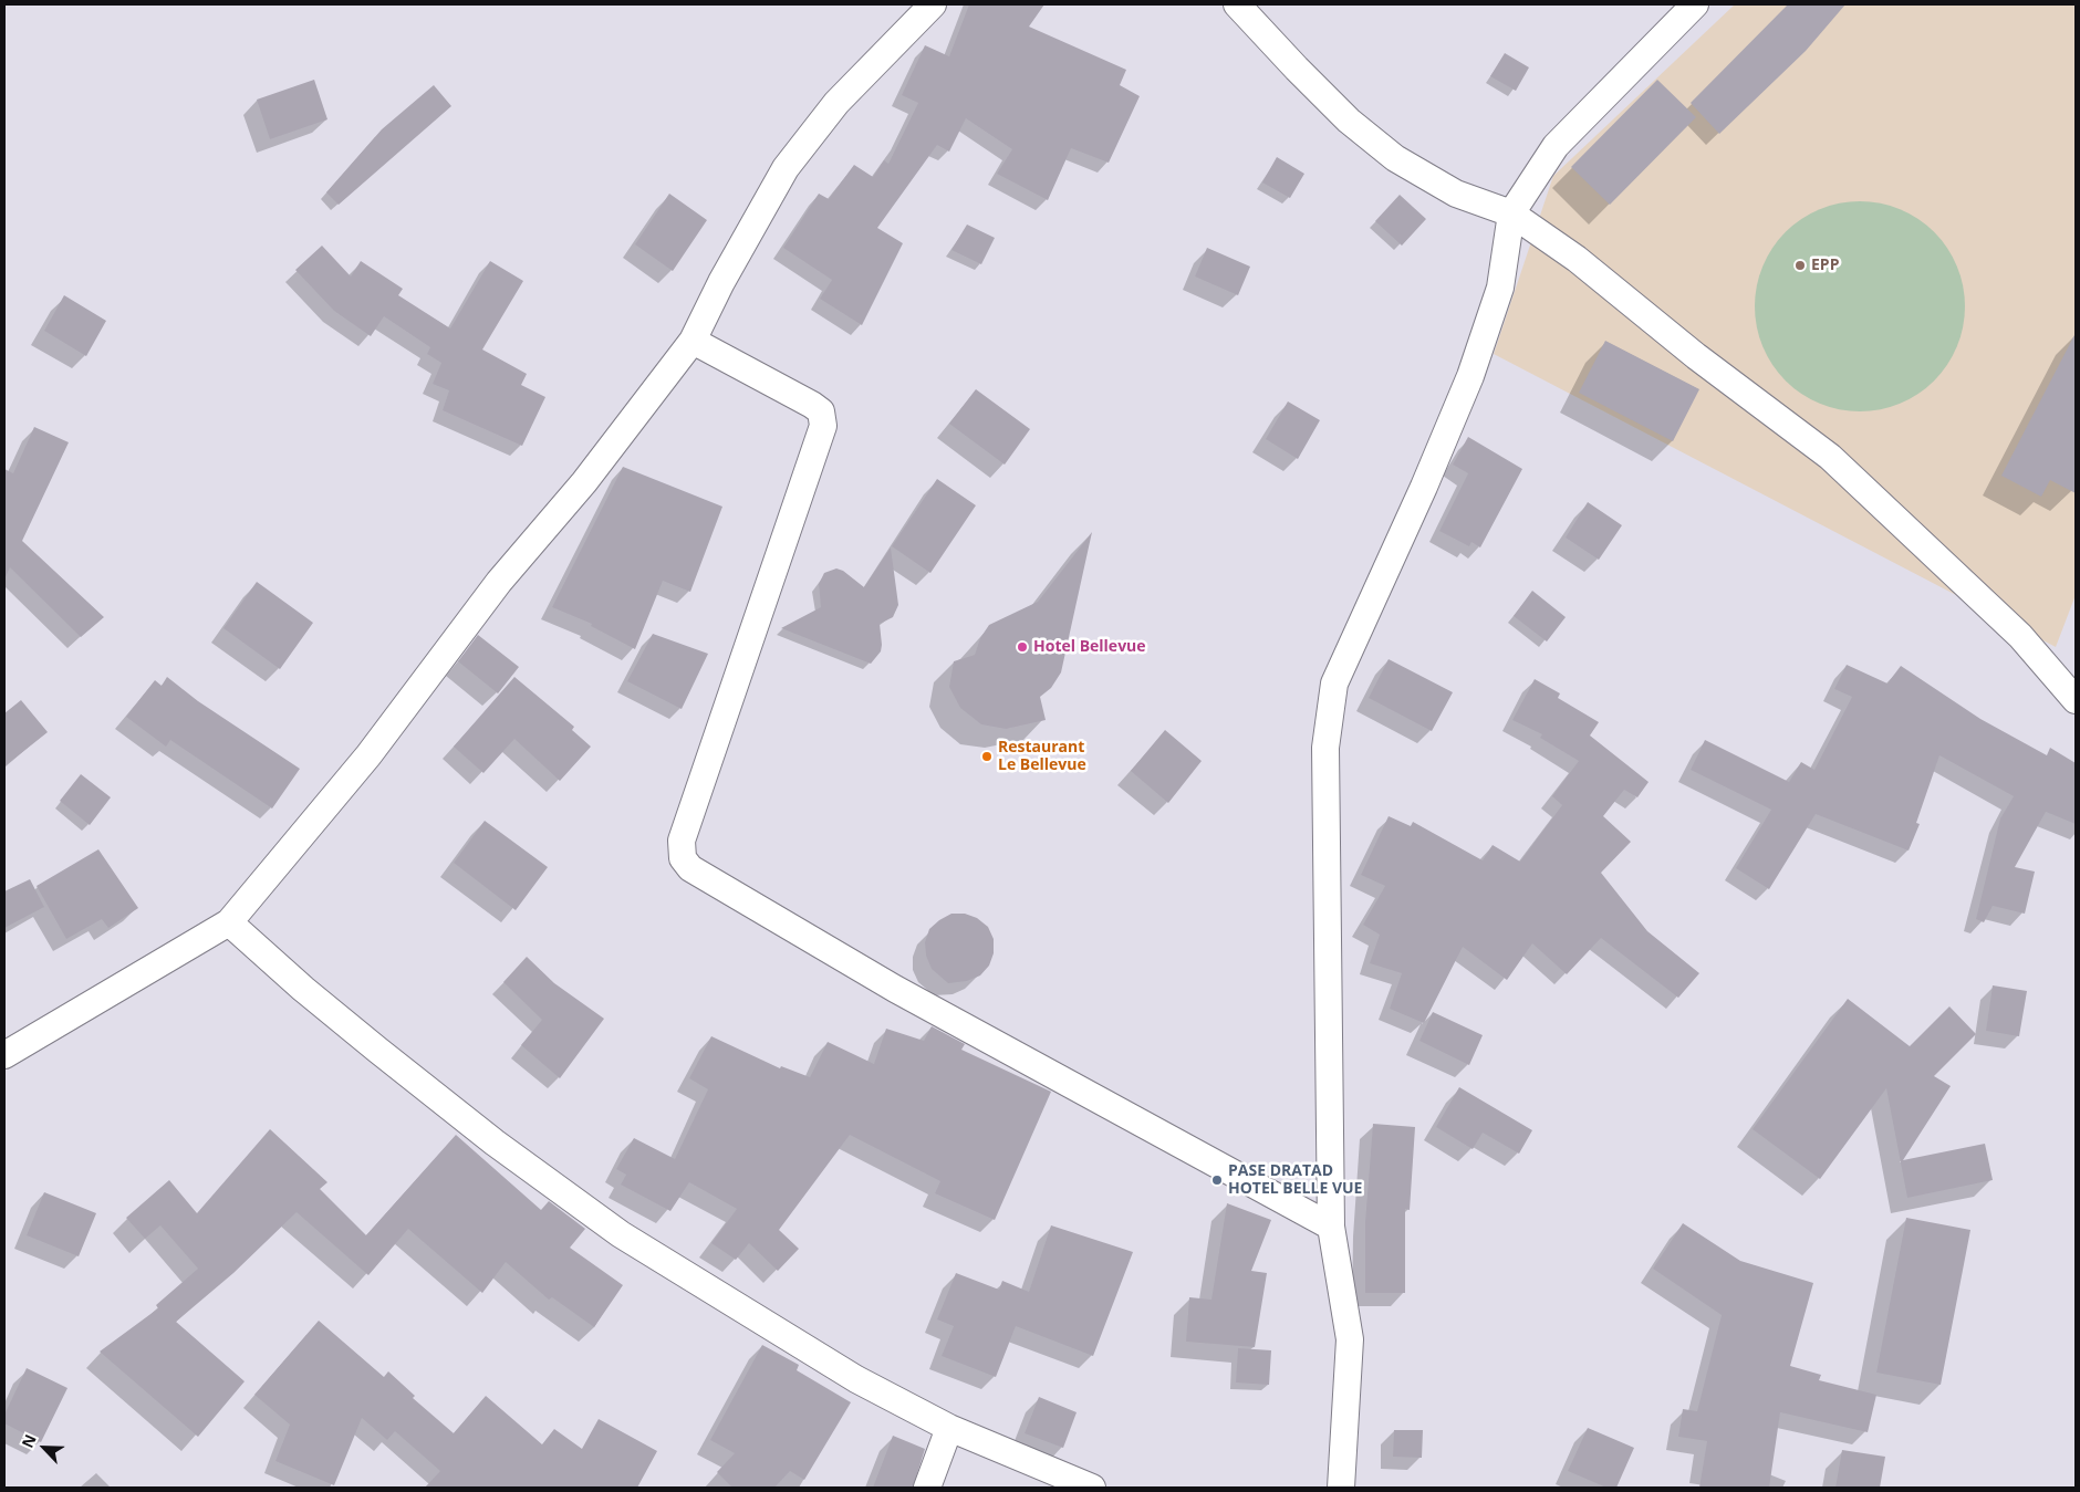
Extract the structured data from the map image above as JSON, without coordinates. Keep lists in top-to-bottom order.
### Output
{
  "places": [
    "EPP",
    "Hotel Bellevue",
    "Restaurant Le Bellevue",
    "PASE DRATAD HOTEL BELLE VUE"
  ],
  "north": "top left"
}
